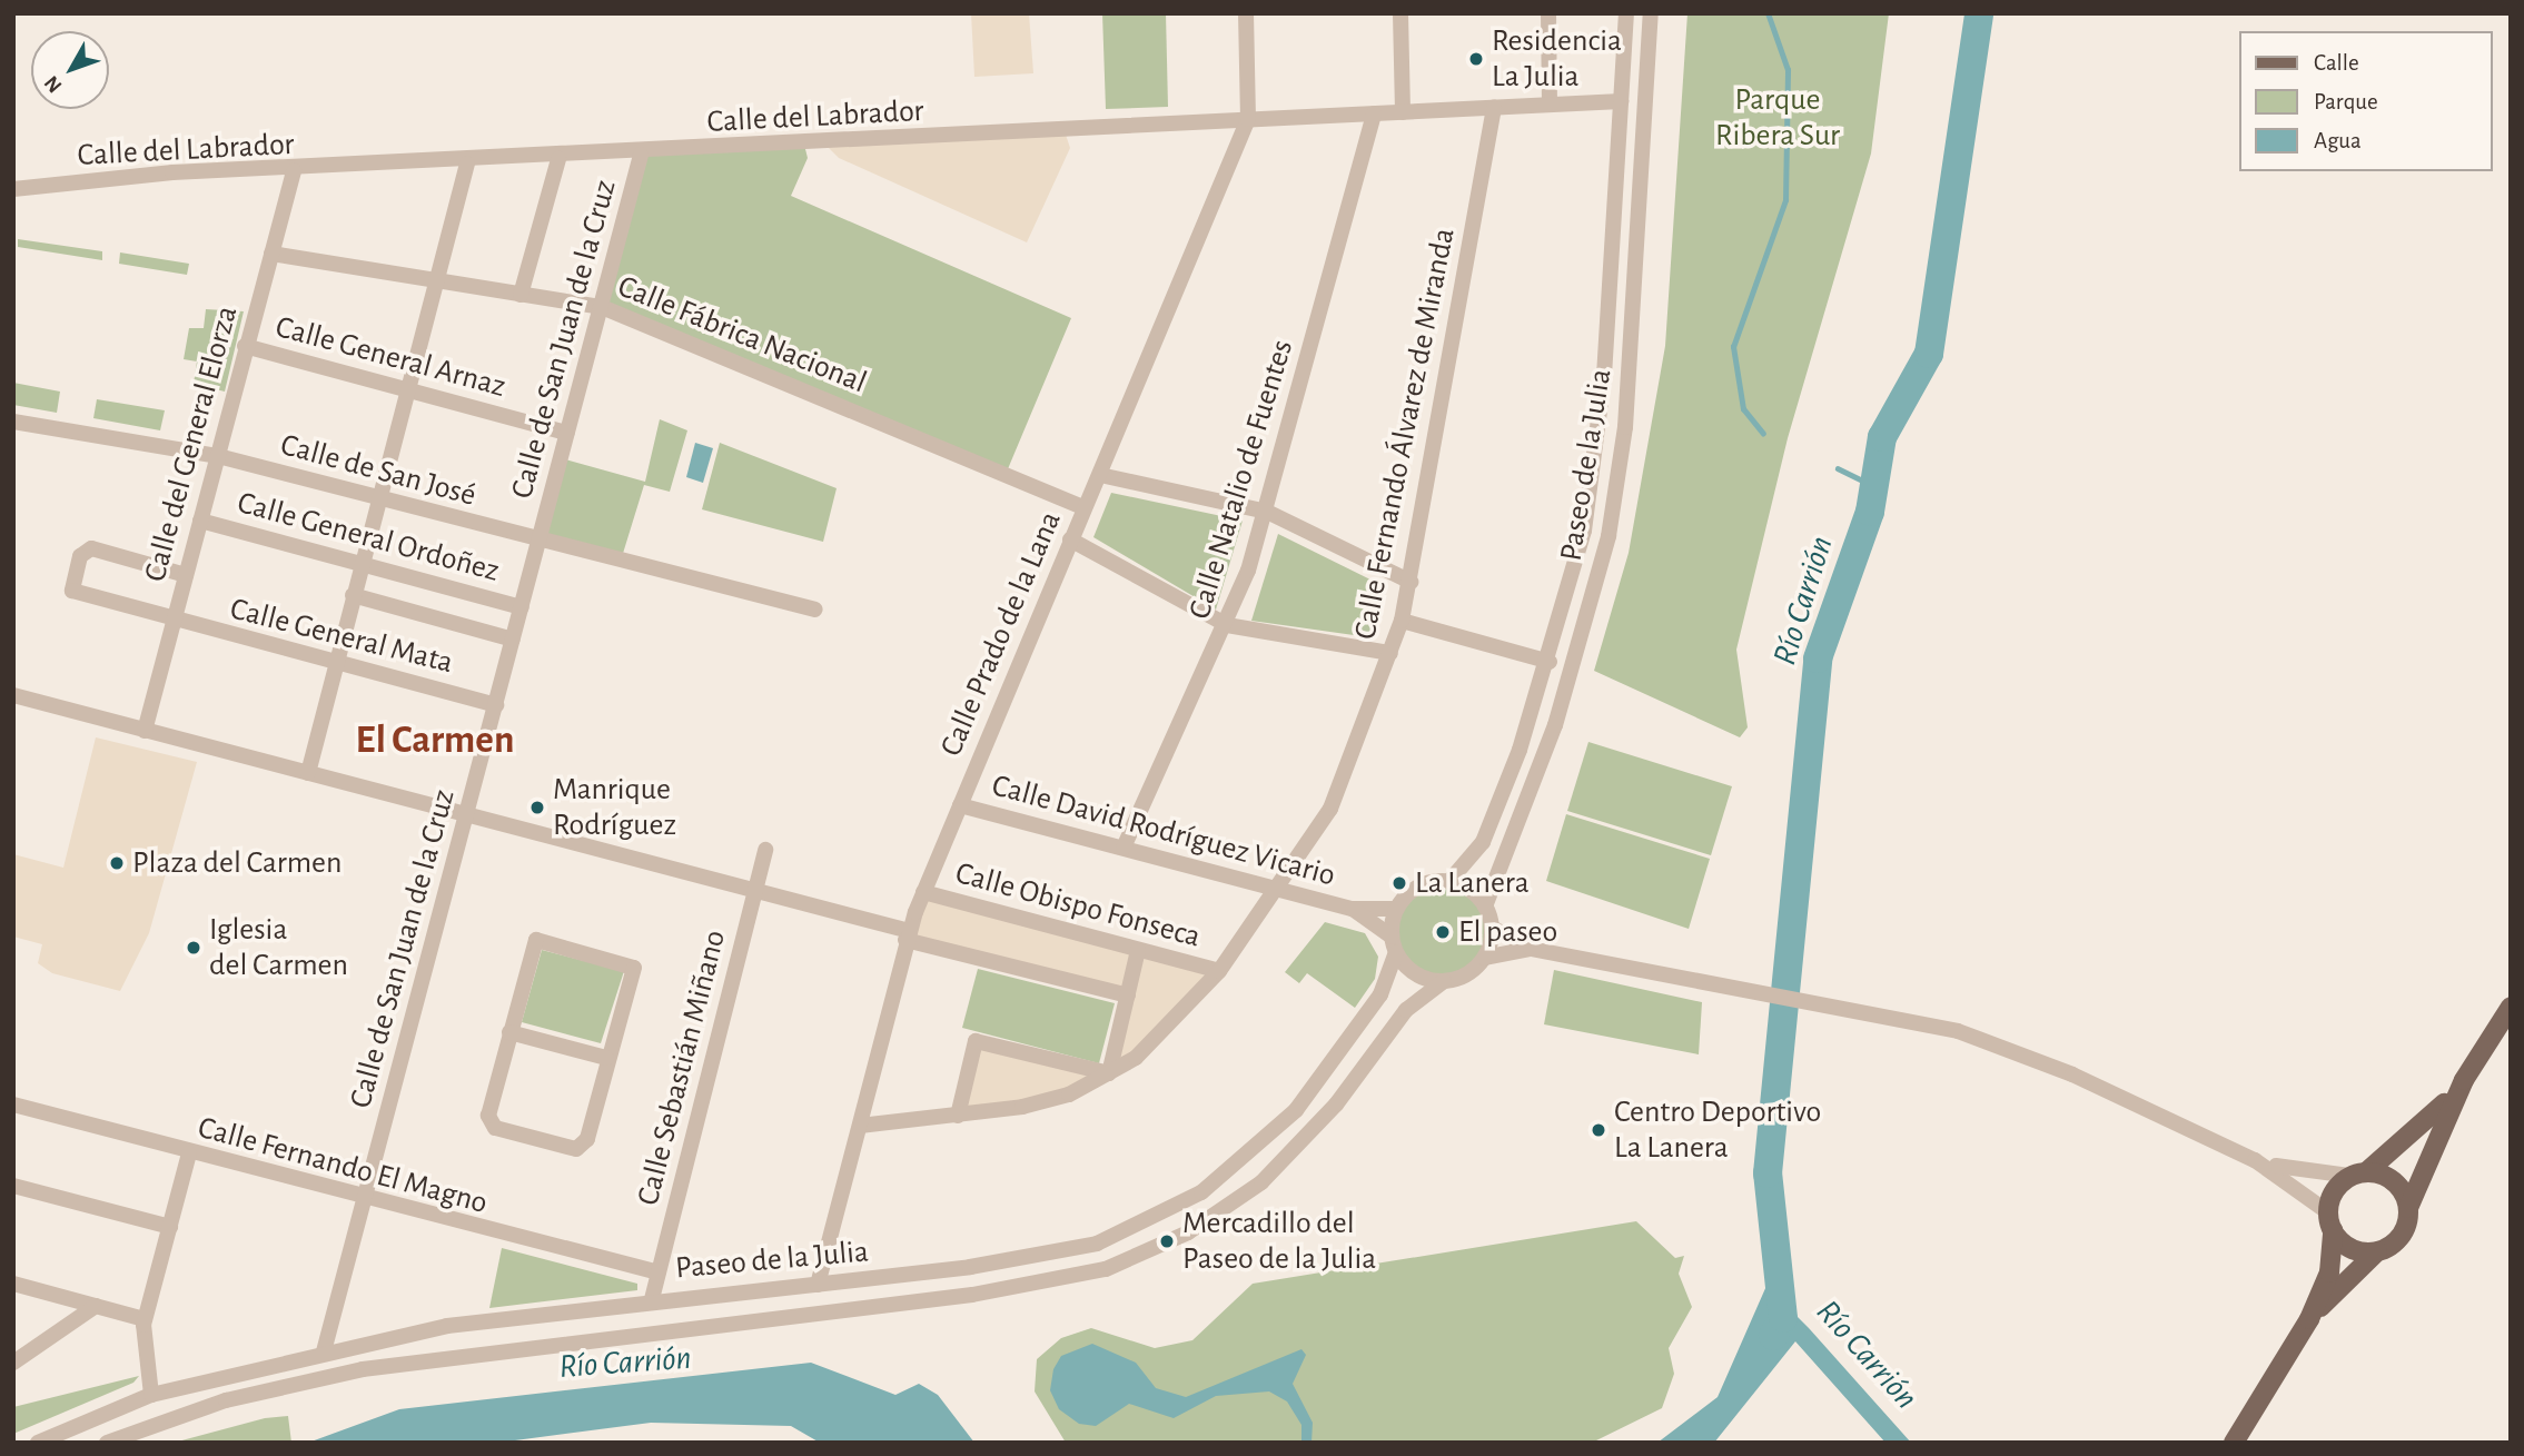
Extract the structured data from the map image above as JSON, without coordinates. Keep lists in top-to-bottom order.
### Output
{
  "streets": {
    "street": [
      "Calle del Labrador",
      "Calle Fábrica Nacional",
      "Calle de San Juan de la Cruz",
      "Calle General Arnaz",
      "Calle Fernando Álvarez de Miranda",
      "Calle del General Elorza",
      "Paseo de la Julia",
      "Calle de San José",
      "Calle Natalio de Fuentes",
      "Calle General Ordoñez",
      "Calle Prado de la Lana",
      "Calle General Mata",
      "Calle David Rodríguez Vicario",
      "Calle Obispo Fonseca",
      "Calle Sebastián Miñano",
      "Calle Fernando El Magno"
    ]
  },
  "crossings": [
    ["Calle del Labrador", "Calle de San Juan de la Cruz"],
    ["Calle del Labrador", "Calle Fernando Álvarez de Miranda"],
    ["Calle del Labrador", "Calle del General Elorza"],
    ["Calle del Labrador", "Paseo de la Julia"],
    ["Calle del Labrador", "Calle Natalio de Fuentes"],
    ["Calle del Labrador", "Calle Prado de la Lana"],
    ["Calle Fábrica Nacional", "Calle de San Juan de la Cruz"],
    ["Calle Fábrica Nacional", "Calle del General Elorza"],
    ["Calle Fábrica Nacional", "Calle Prado de la Lana"],
    ["Calle de San Juan de la Cruz", "Calle General Arnaz"],
    ["Calle de San Juan de la Cruz", "Paseo de la Julia"],
    ["Calle de San Juan de la Cruz", "Calle de San José"],
    ["Calle de San Juan de la Cruz", "Calle General Ordoñez"],
    ["Calle de San Juan de la Cruz", "Calle General Mata"],
    ["Calle de San Juan de la Cruz", "Calle Fernando El Magno"],
    ["Calle General Arnaz", "Calle del General Elorza"],
    ["Calle Fernando Álvarez de Miranda", "Calle Prado de la Lana"],
    ["Calle Fernando Álvarez de Miranda", "Calle David Rodríguez Vicario"],
    ["Calle Fernando Álvarez de Miranda", "Calle Obispo Fonseca"],
    ["Calle del General Elorza", "Calle de San José"],
    ["Calle del General Elorza", "Calle General Ordoñez"],
    ["Calle del General Elorza", "Calle General Mata"],
    ["Paseo de la Julia", "Calle Prado de la Lana"],
    ["Paseo de la Julia", "Calle David Rodríguez Vicario"],
    ["Paseo de la Julia", "Calle Sebastián Miñano"],
    ["Calle Natalio de Fuentes", "Calle David Rodríguez Vicario"],
    ["Calle Prado de la Lana", "Calle David Rodríguez Vicario"],
    ["Calle Prado de la Lana", "Calle Obispo Fonseca"],
    ["Calle Sebastián Miñano", "Calle Fernando El Magno"]
  ],
  "districts": ["El Carmen"],
  "water": ["Río Carrión"],
  "parks": ["Parque Ribera Sur"],
  "places": [
    "Residencia La Julia",
    "Manrique Rodríguez",
    "Plaza del Carmen",
    "La Lanera",
    "El paseo",
    "Iglesia del Carmen",
    "Centro Deportivo La Lanera",
    "Mercadillo del Paseo de la Julia"
  ],
  "legend": ["Calle", "Parque", "Agua"],
  "north": "bottom left"
}
